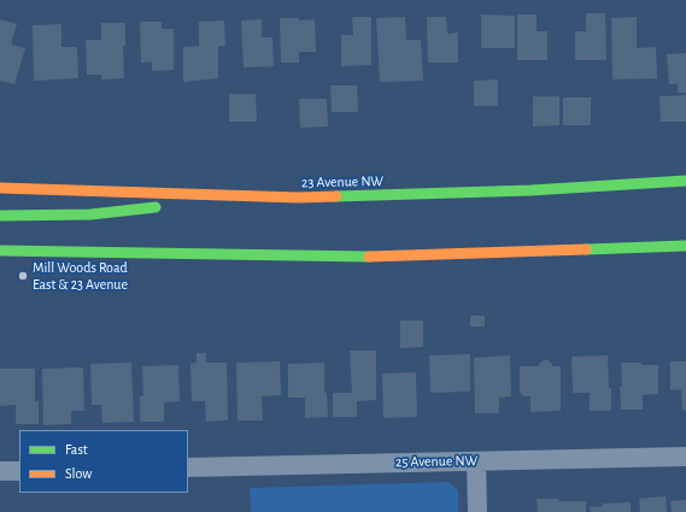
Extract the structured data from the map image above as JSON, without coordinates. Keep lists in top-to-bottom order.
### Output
{
  "streets": {
    "main road": ["23 Avenue NW"],
    "street": ["25 Avenue NW"]
  },
  "places": ["Mill Woods Road East & 23 Avenue"],
  "legend": ["Fast", "Slow"]
}
